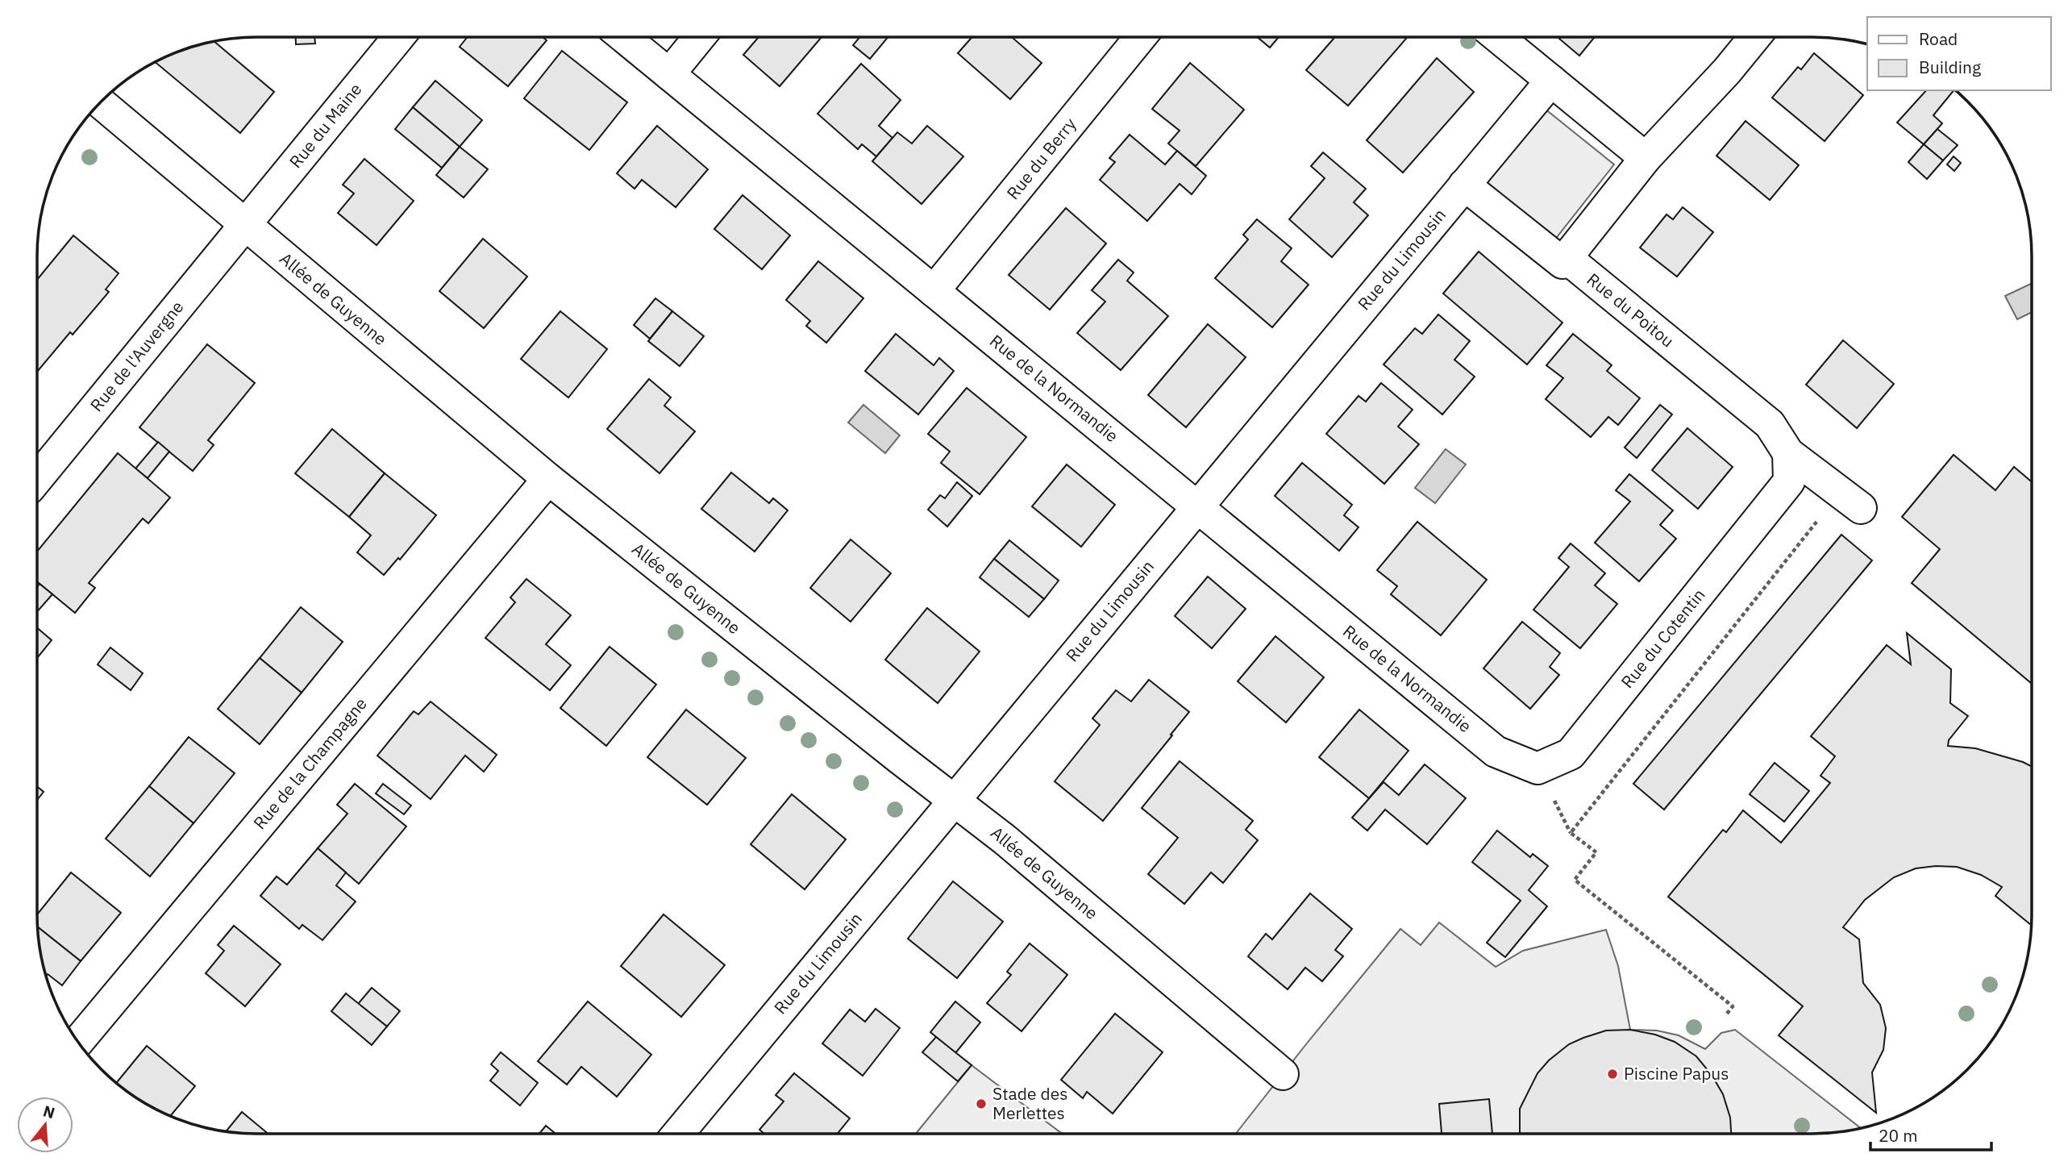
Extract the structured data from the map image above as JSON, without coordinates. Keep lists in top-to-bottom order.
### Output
{
  "streets": {
    "street": [
      "Rue du Maine",
      "Rue du Berry",
      "Rue du Limousin",
      "Allée de Guyenne",
      "Rue du Poitou",
      "Rue de l'Auvergne",
      "Rue de la Normandie",
      "Rue du Cotentin",
      "Rue de la Champagne"
    ]
  },
  "crossings": [
    ["Rue du Maine", "Allée de Guyenne"],
    ["Rue du Maine", "Rue de l'Auvergne"],
    ["Rue du Berry", "Rue de la Normandie"],
    ["Rue du Limousin", "Allée de Guyenne"],
    ["Rue du Limousin", "Rue du Poitou"],
    ["Rue du Limousin", "Rue de la Normandie"],
    ["Allée de Guyenne", "Rue de l'Auvergne"],
    ["Allée de Guyenne", "Rue de la Champagne"],
    ["Rue du Poitou", "Rue du Cotentin"],
    ["Rue de la Normandie", "Rue du Cotentin"]
  ],
  "places": ["Piscine Papus", "Stade des Merlettes"],
  "legend": ["Road", "Building"],
  "scale_bar": "20 m",
  "north": "top"
}
